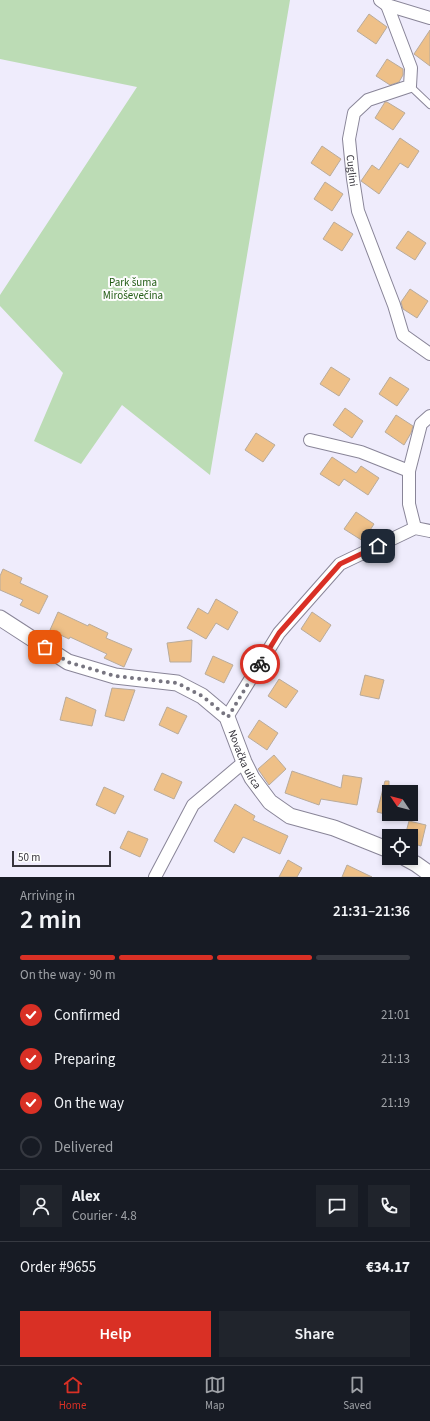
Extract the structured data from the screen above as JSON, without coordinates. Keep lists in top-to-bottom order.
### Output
{
  "streets": {
    "street": ["Cuglini", "Novačka ulica"]
  },
  "parks": ["Park šuma Miroševečina"],
  "scale_bar": "50 m",
  "north": "top left",
  "page": {
    "scale": "50 m",
    "heading": ["2 min", "Arriving in", "21:31–21:36"],
    "panel": [
      "Alex",
      "Courier · 4.8",
      "Order #9655",
      "€34.17"
    ],
    "bar": "On the way · 90 m",
    "list": [
      ["Confirmed", "21:01"],
      ["Preparing", "21:13"],
      ["On the way", "21:19"],
      "Delivered"
    ],
    "buttons": ["Help", "Share"],
    "tabs": ["Home", "Map", "Saved"]
  }
}
